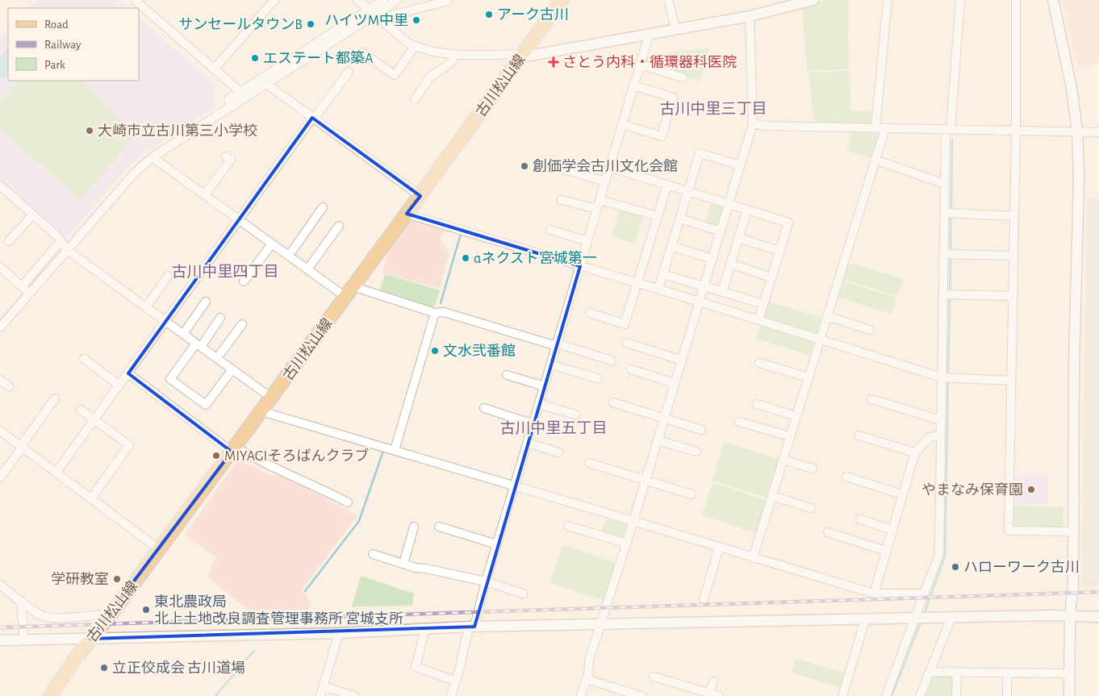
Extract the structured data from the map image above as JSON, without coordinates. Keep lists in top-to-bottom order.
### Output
{
  "streets": {
    "main road": ["古川松山線"]
  },
  "districts": ["古川中里三丁目", "古川中里四丁目", "古川中里五丁目"],
  "places": {
    "other": [
      "アーク古川",
      "ハイツM中里",
      "サンセールタウンB",
      "エステート都築A",
      "大崎市立古川第三小学校",
      "創価学会古川文化会館",
      "αネクスト宮城第一",
      "文水弐番館",
      "MIYAGIそろばんクラブ",
      "やまなみ保育園",
      "ハローワーク古川",
      "学研教室",
      "東北農政局 北上土地改良調査管理事務所 宮城支所",
      "立正佼成会 古川道場"
    ],
    "health": ["さとう内科・循環器科医院"]
  },
  "legend": ["Road", "Railway", "Park"]
}
